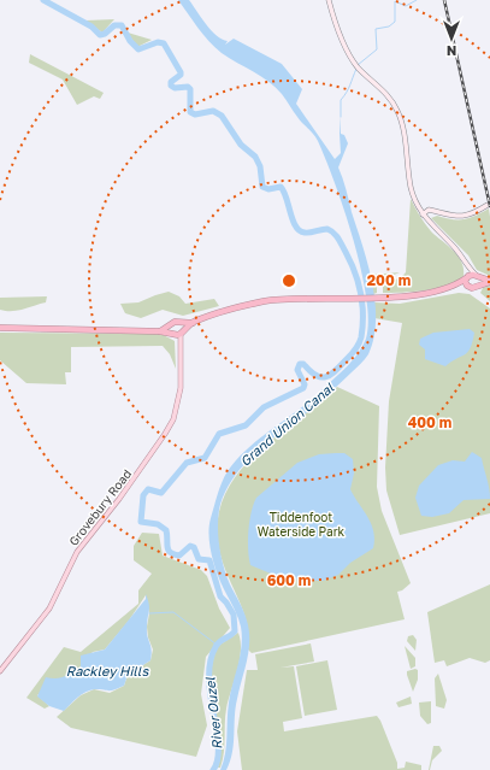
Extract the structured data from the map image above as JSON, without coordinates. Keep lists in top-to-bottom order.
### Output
{
  "streets": {
    "main road": ["Grovebury Road"]
  },
  "water": ["Grand Union Canal", "Rackley Hills", "River Ouzel"],
  "parks": ["Tiddenfoot Waterside Park"],
  "north": "bottom",
  "rings": ["200 m", "400 m", "600 m"]
}
